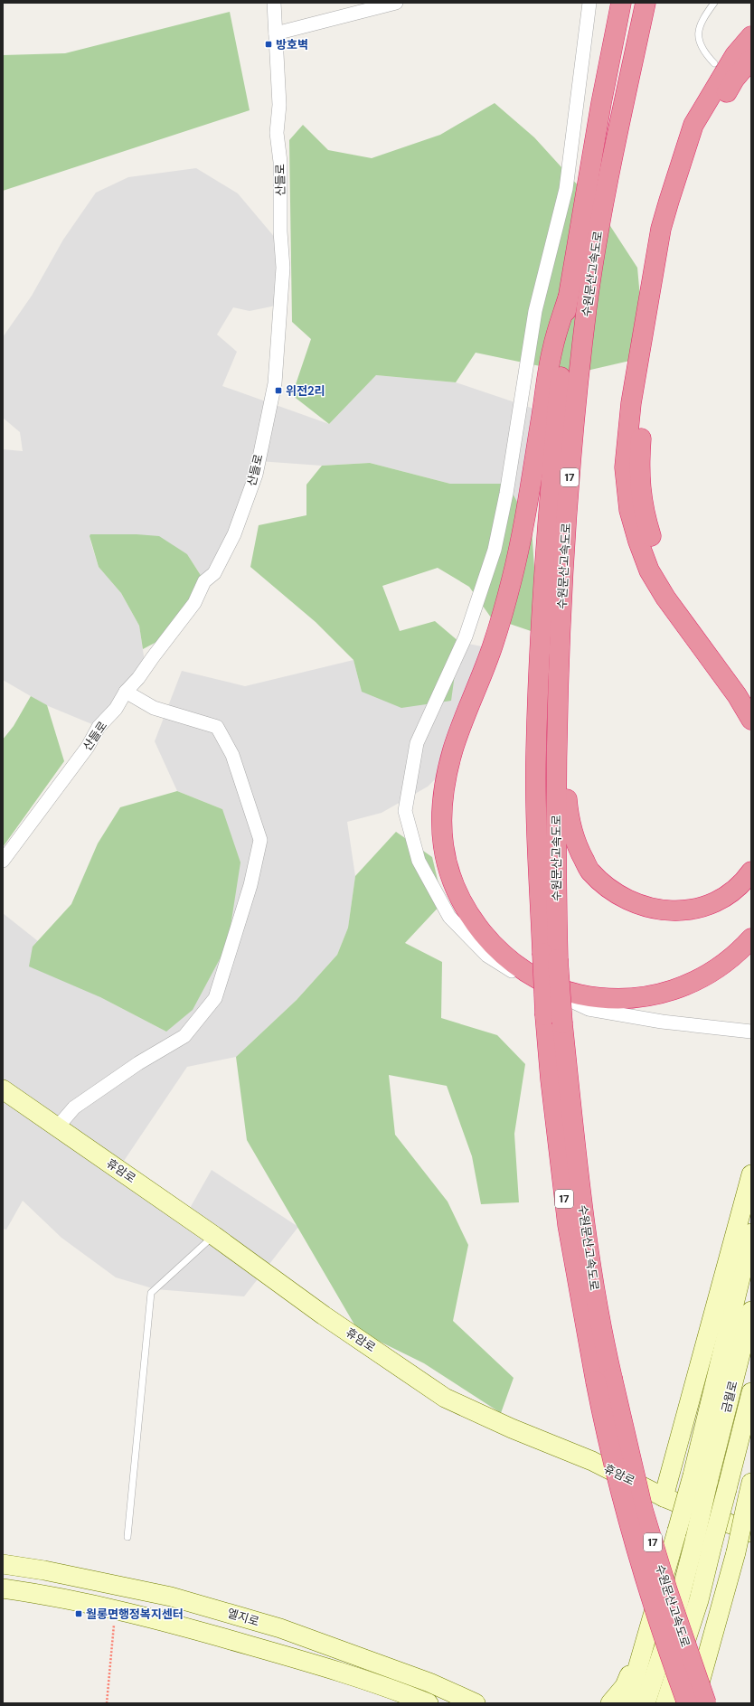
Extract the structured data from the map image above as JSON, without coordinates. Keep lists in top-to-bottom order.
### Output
{
  "streets": {
    "highway": ["수원문산고속도로", "17"],
    "main road": ["휴암로", "금월로", "엘지로"],
    "street": ["산들로"]
  },
  "places": {
    "transit": ["방호벽", "위전2리", "월롱면행정복지센터"]
  }
}
